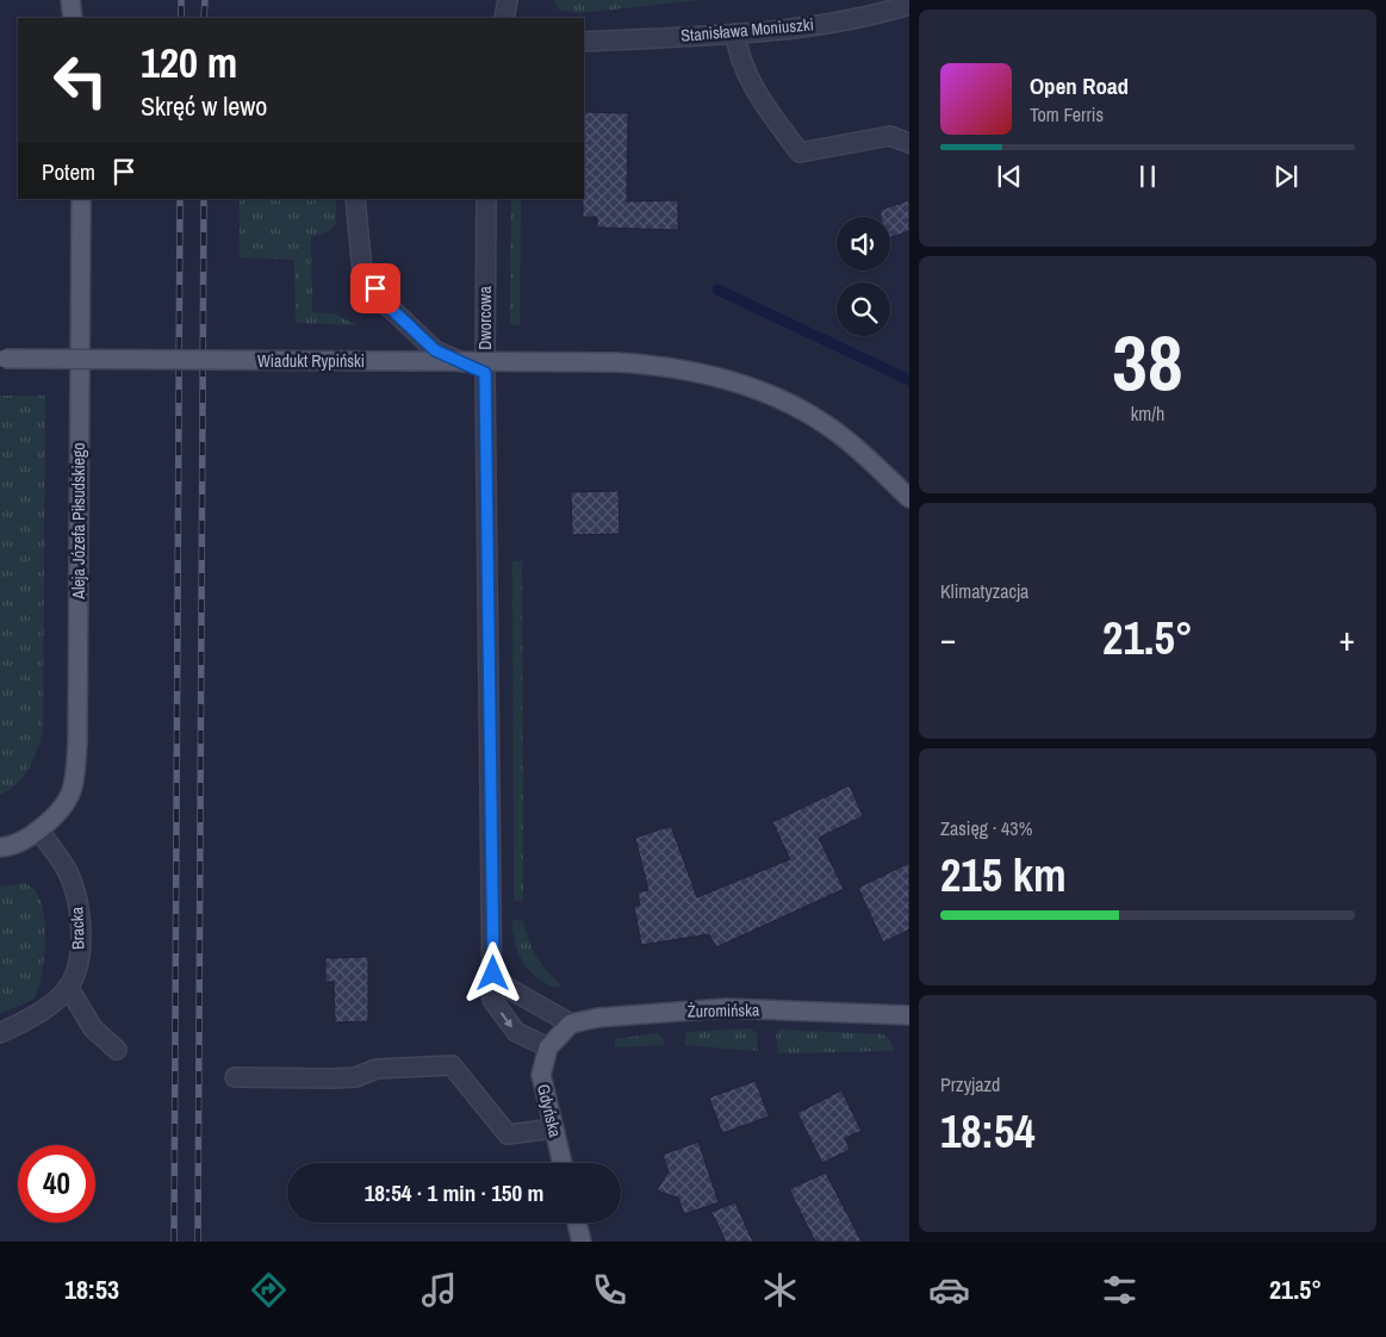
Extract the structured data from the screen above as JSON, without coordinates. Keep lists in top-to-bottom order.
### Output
{
  "streets": {
    "main road": [
      "Wiadukt Rypiński",
      "Aleja Józefa Piłsudskiego",
      "Żuromińska",
      "Gdyńska"
    ],
    "street": ["Stanisława Moniuszki", "Dworcowa", "Bracka"]
  },
  "crossings": [
    ["Dworcowa", "Gdyńska"],
    ["Aleja Józefa Piłsudskiego", "Bracka"]
  ],
  "page": {
    "turn": ["120 m", "Skręć w lewo"],
    "song": ["Open Road", "Tom Ferris"],
    "then": "Potem",
    "tile": [
      ["38", "km/h"],
      "Klimatyzacja",
      ["Zasięg · 43%", "215 km"],
      ["Przyjazd", "18:54"]
    ],
    "heat": ["−", "21.5°", "+"],
    "limit": "40",
    "trip": "18:54 · 1 min · 150 m",
    "tabs": ["18:53", "21.5°"]
  }
}
